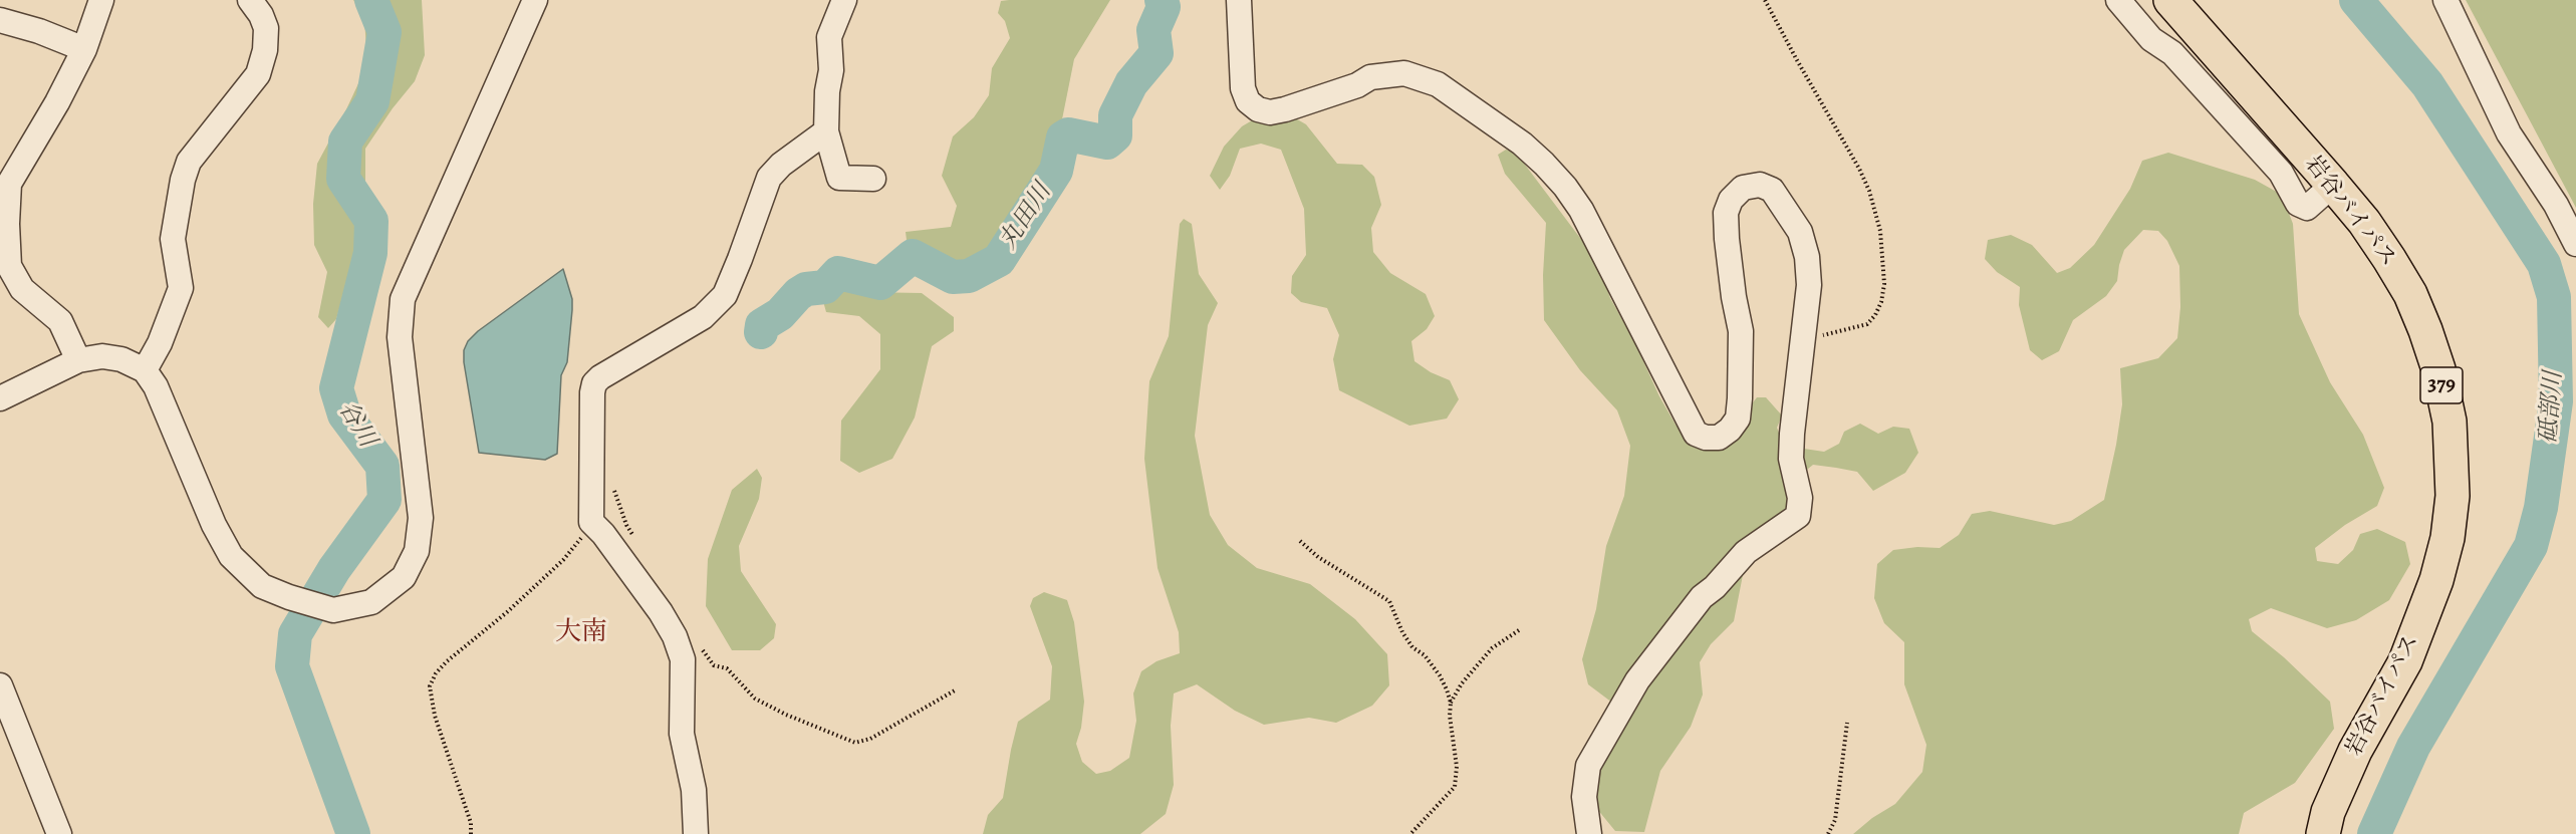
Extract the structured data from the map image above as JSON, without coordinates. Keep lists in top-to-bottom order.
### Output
{
  "streets": {
    "highway": ["岩谷バイパス", "379"]
  },
  "districts": ["大南"],
  "water": ["丸田川", "砥部川", "谷川"]
}
